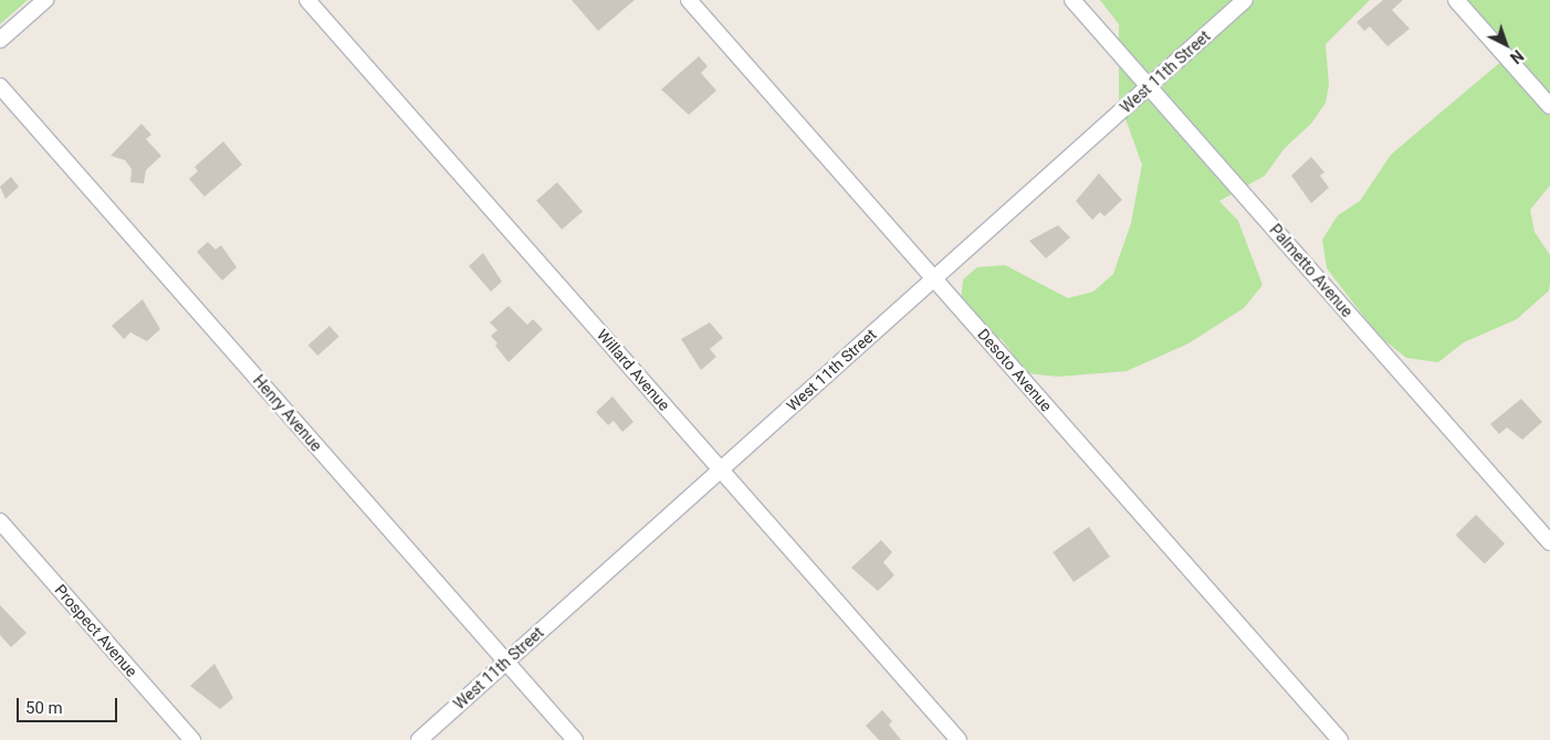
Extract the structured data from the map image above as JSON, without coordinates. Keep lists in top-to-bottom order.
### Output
{
  "streets": {
    "street": [
      "West 11th Street",
      "Palmetto Avenue",
      "Willard Avenue",
      "Desoto Avenue",
      "Henry Avenue",
      "Prospect Avenue"
    ]
  },
  "crossings": [
    ["West 11th Street", "Palmetto Avenue"],
    ["West 11th Street", "Willard Avenue"],
    ["West 11th Street", "Desoto Avenue"],
    ["West 11th Street", "Henry Avenue"]
  ],
  "scale_bar": "50 m",
  "north": "bottom right"
}
